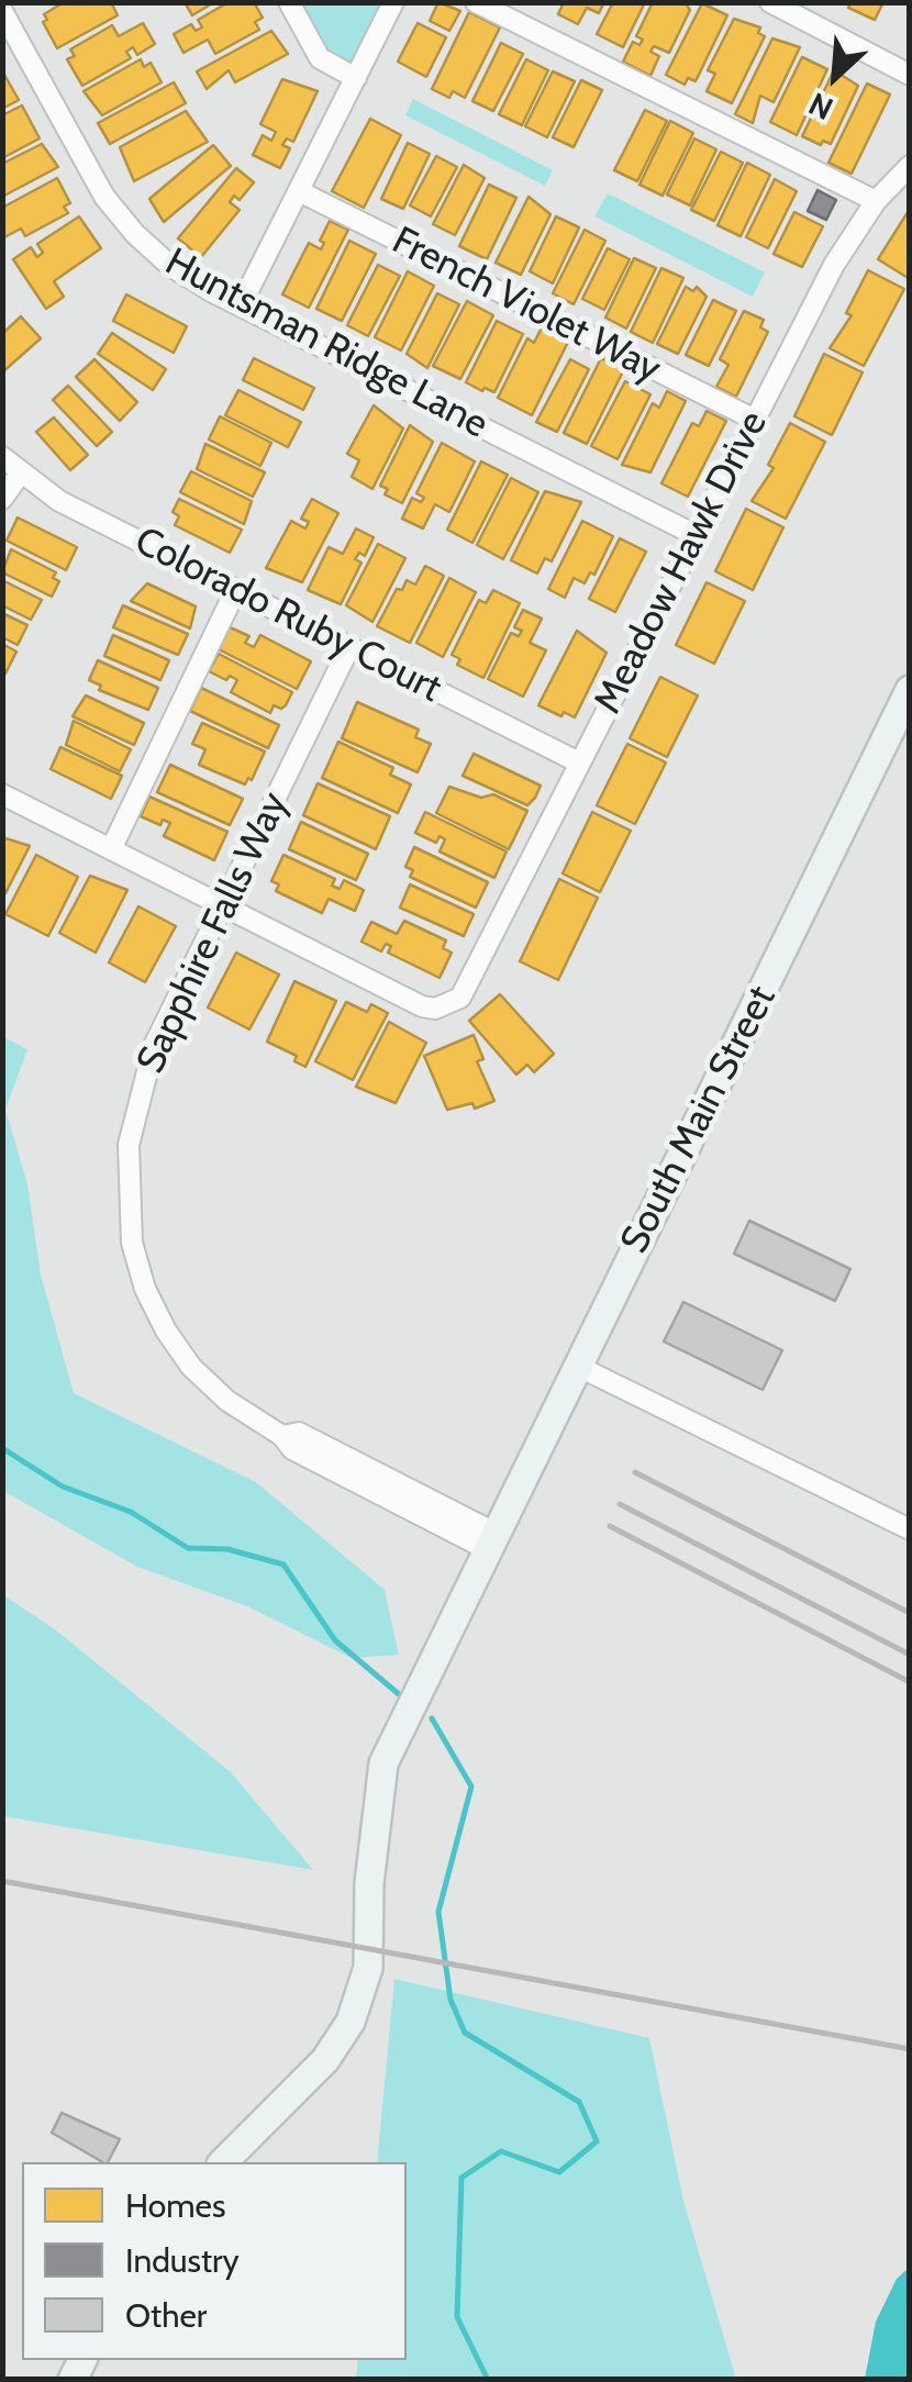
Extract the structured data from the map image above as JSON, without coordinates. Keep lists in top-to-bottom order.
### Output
{
  "streets": {
    "street": [
      "French Violet Way",
      "Huntsman Ridge Lane",
      "Meadow Hawk Drive",
      "Colorado Ruby Court",
      "Sapphire Falls Way",
      "South Main Street"
    ]
  },
  "crossings": [
    ["French Violet Way", "Meadow Hawk Drive"],
    ["Huntsman Ridge Lane", "Meadow Hawk Drive"],
    ["Meadow Hawk Drive", "Colorado Ruby Court"],
    ["Meadow Hawk Drive", "Sapphire Falls Way"],
    ["Colorado Ruby Court", "Sapphire Falls Way"],
    ["Sapphire Falls Way", "South Main Street"]
  ],
  "legend": ["Homes", "Industry", "Other"],
  "north": "bottom left"
}
